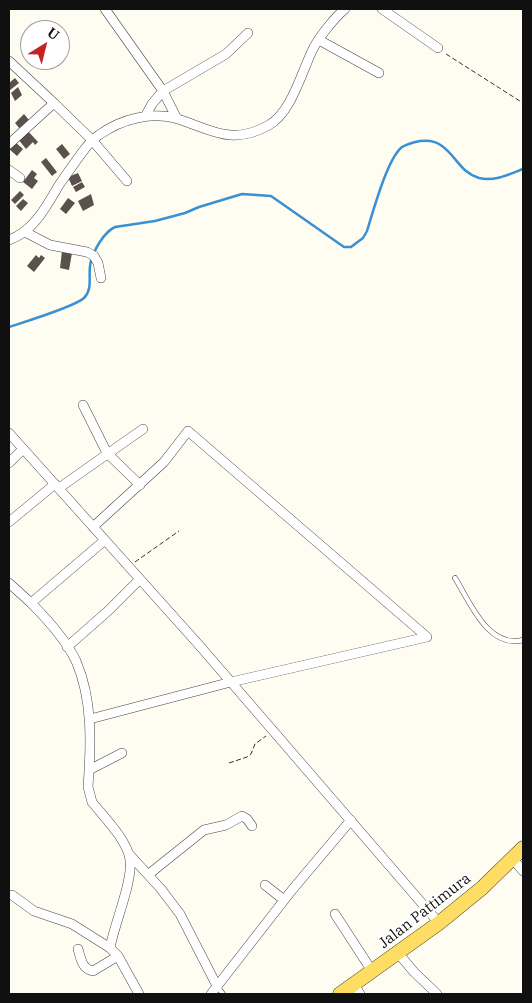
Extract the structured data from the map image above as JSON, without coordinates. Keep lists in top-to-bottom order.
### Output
{
  "streets": {
    "main road": ["Jalan Pattimura"]
  },
  "north": "top right"
}
